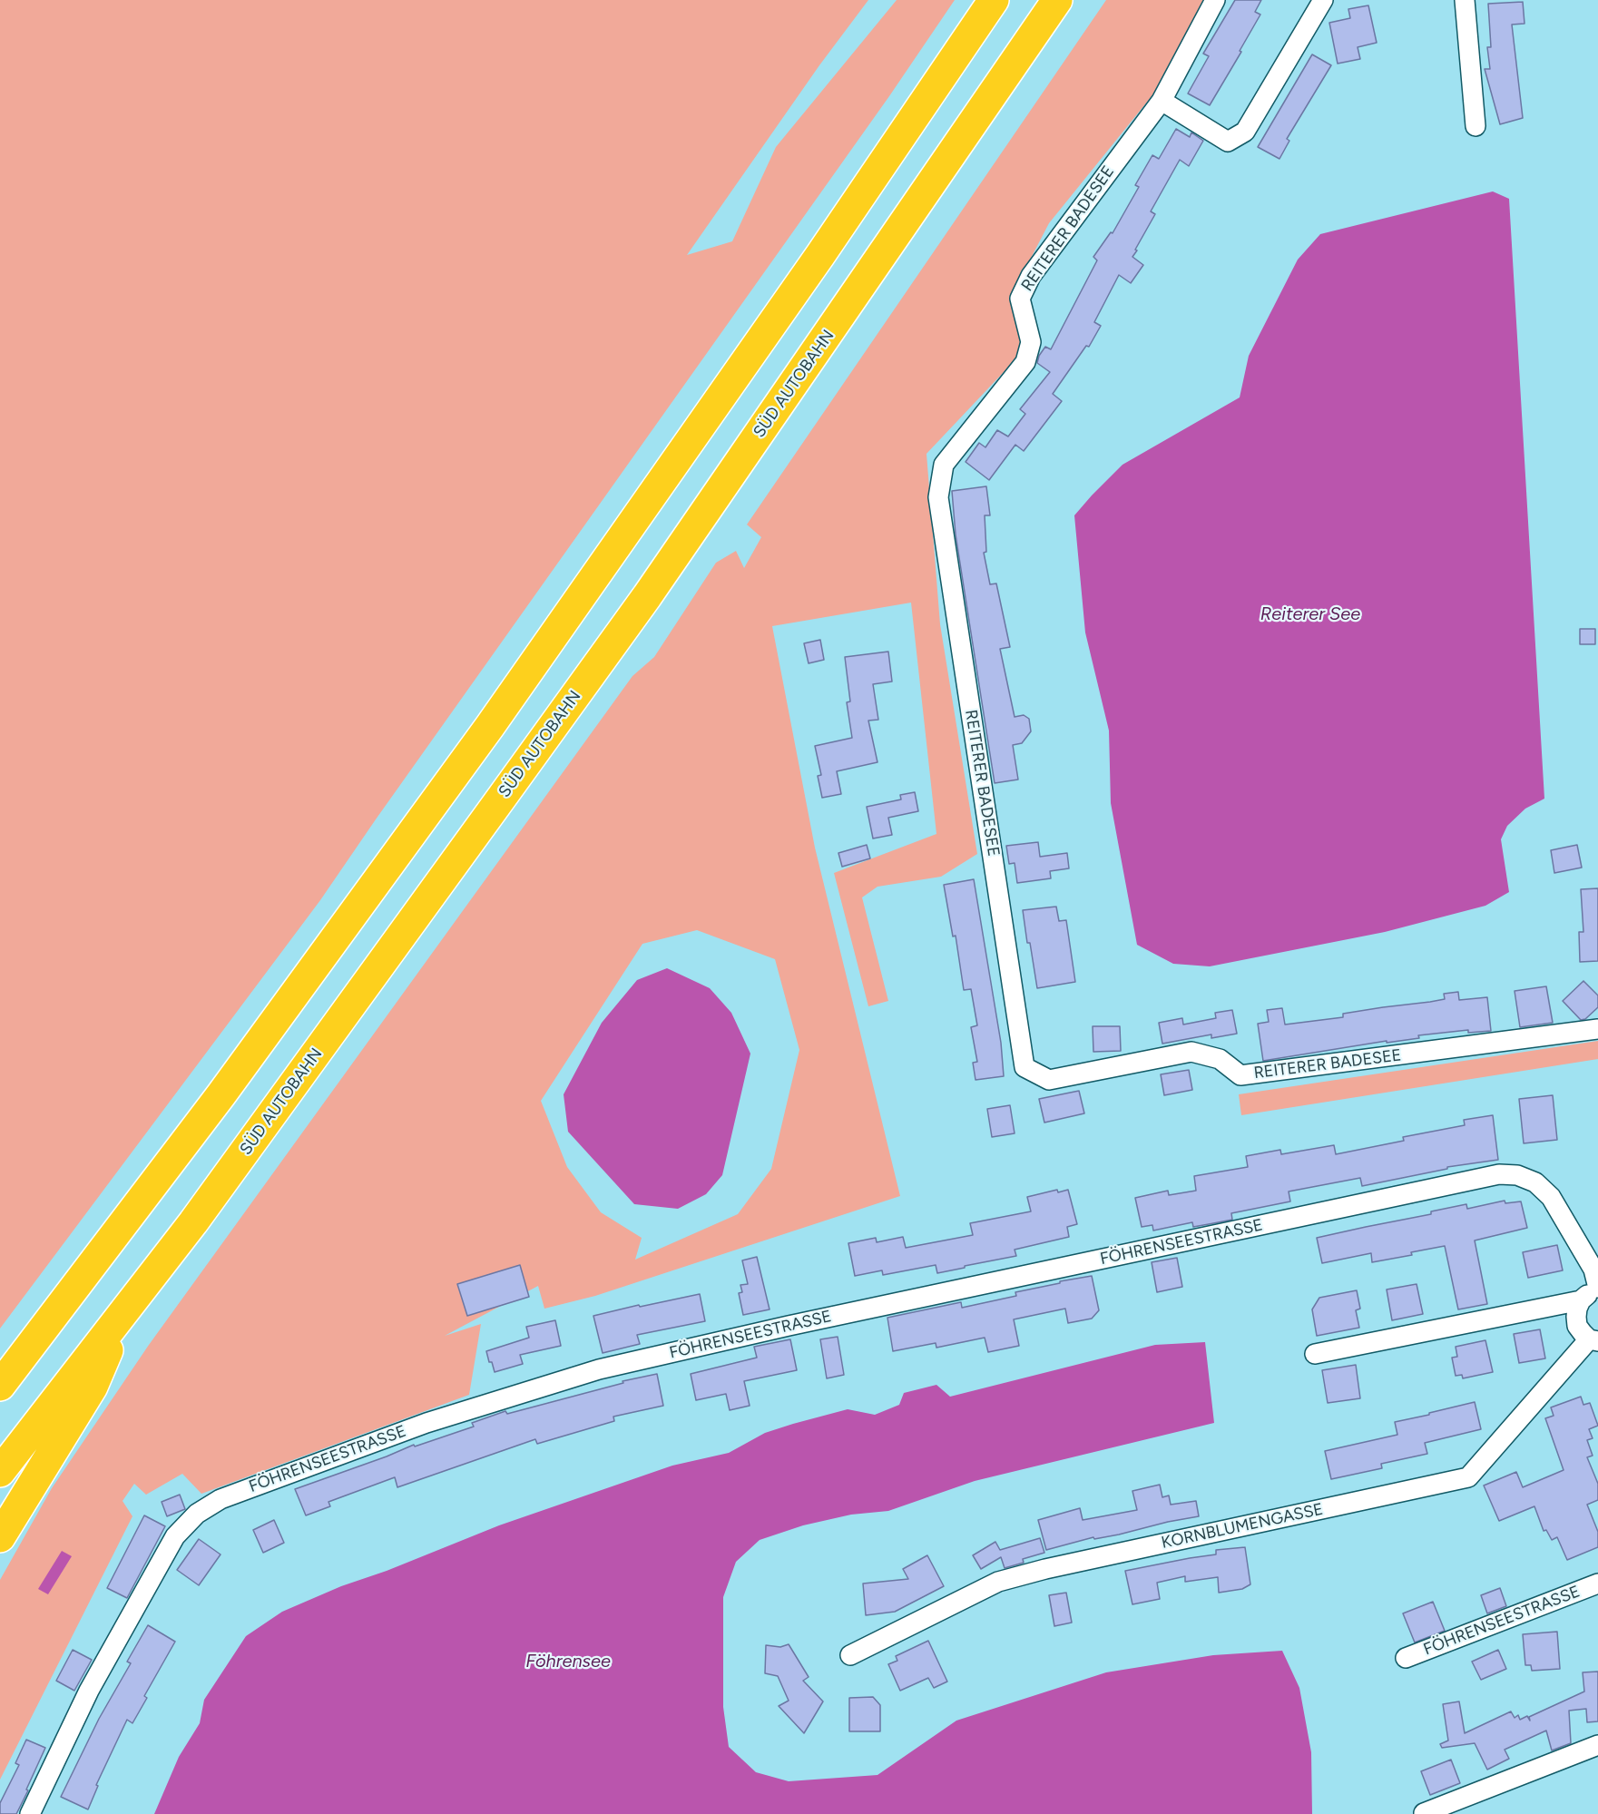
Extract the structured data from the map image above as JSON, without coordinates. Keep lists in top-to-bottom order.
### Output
{
  "streets": {
    "highway": ["SÜD AUTOBAHN"],
    "street": ["REITERER BADESEE", "FÖHRENSEESTRASSE", "KORNBLUMENGASSE"]
  },
  "water": ["Reiterer See", "Föhrensee"]
}
